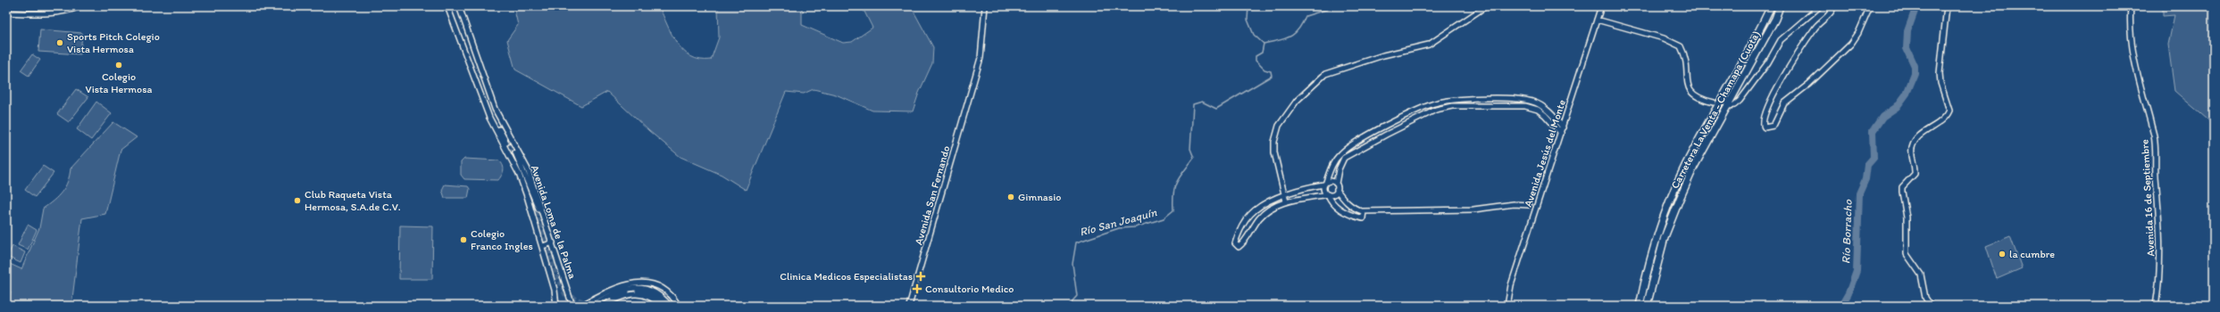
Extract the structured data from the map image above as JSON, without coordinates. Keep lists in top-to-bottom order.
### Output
{
  "streets": {
    "highway": ["Carretera La Venta - Chamapa (Cuota)"],
    "main road": [
      "Avenida Jesús del Monte",
      "Avenida San Fernando",
      "Avenida 16 de Septiembre",
      "Avenida Loma de la Palma"
    ]
  },
  "water": ["Río San Joaquín", "Río Borracho"],
  "places": {
    "other": [
      "Sports Pitch Colegio Vista Hermosa",
      "Colegio Vista Hermosa",
      "Gimnasio",
      "Club Raqueta Vista Hermosa, S.A.de C.V.",
      "Colegio Franco Ingles",
      "la cumbre"
    ],
    "health": ["Clinica Medicos Especialistas", "Consultorio Medico"]
  }
}
